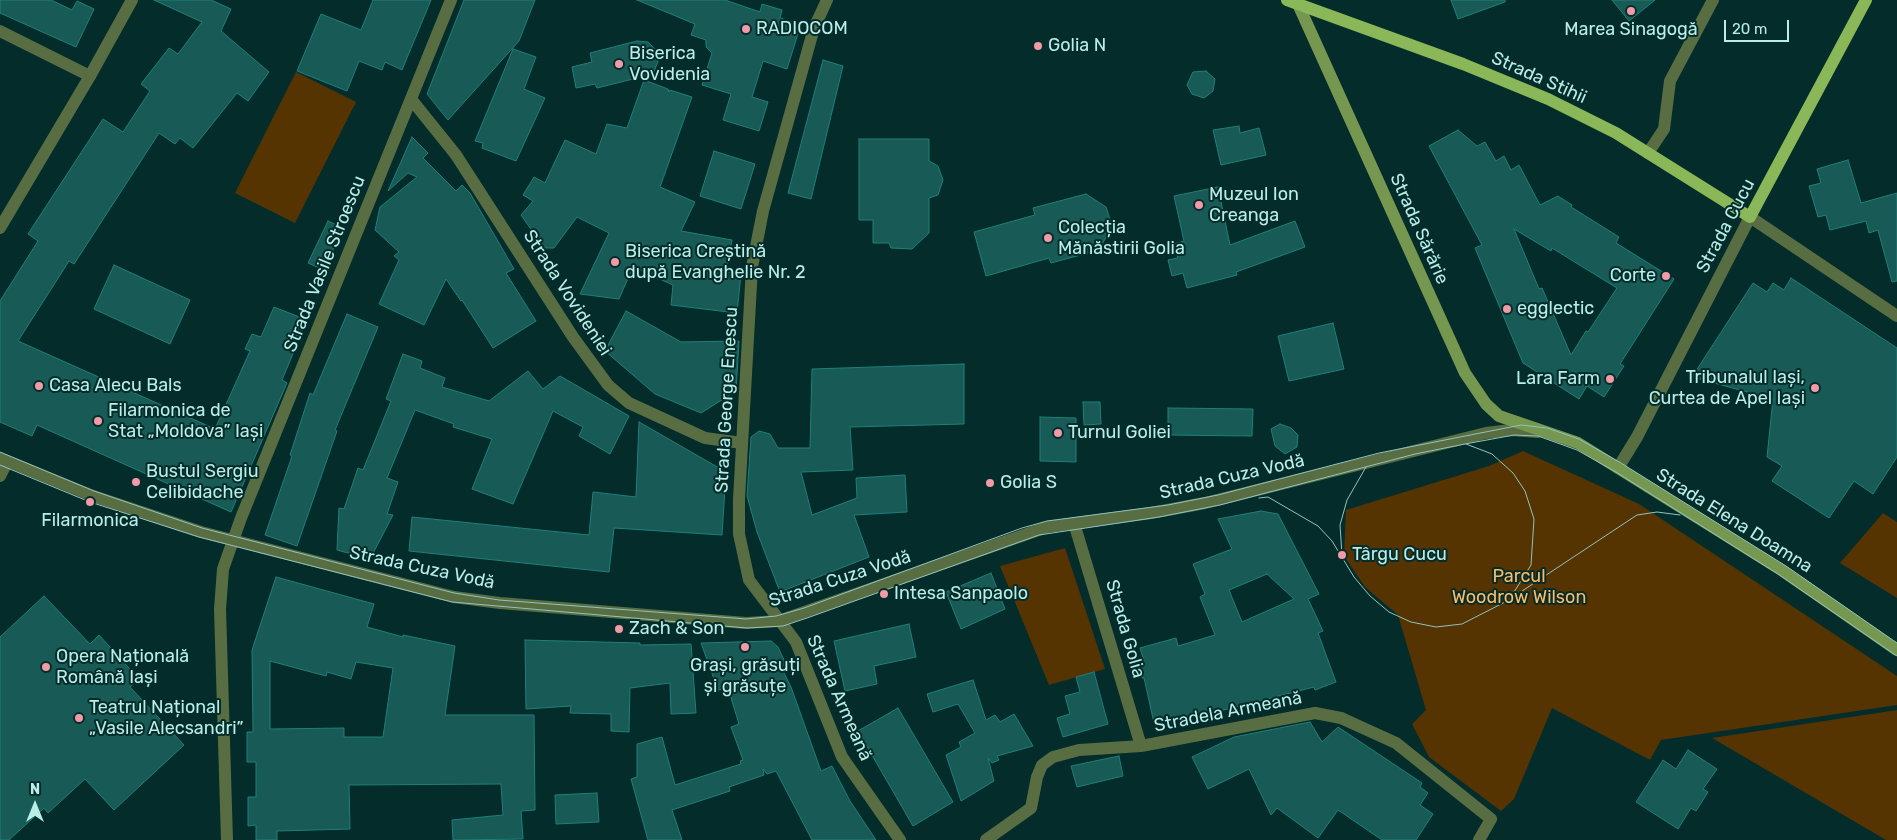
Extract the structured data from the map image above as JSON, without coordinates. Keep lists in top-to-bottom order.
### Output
{
  "streets": {
    "main road": [
      "Strada Stihii",
      "Strada Cucu",
      "Strada Sărărie",
      "Strada Elena Doamna"
    ],
    "street": [
      "Strada Vasile Stroescu",
      "Strada Vovideniei",
      "Strada George Enescu",
      "Strada Cuza Vodă",
      "Strada Golia",
      "Strada Armeană",
      "Stradela Armeană"
    ]
  },
  "crossings": [
    ["Strada Stihii", "Strada Cucu"],
    ["Strada Stihii", "Strada Sărărie"],
    ["Strada Cucu", "Strada Elena Doamna"],
    ["Strada Sărărie", "Strada Cuza Vodă"],
    ["Strada Sărărie", "Strada Elena Doamna"],
    ["Strada Vasile Stroescu", "Strada Vovideniei"],
    ["Strada Vasile Stroescu", "Strada Cuza Vodă"],
    ["Strada Vovideniei", "Strada George Enescu"],
    ["Strada George Enescu", "Strada Cuza Vodă"],
    ["Strada George Enescu", "Strada Armeană"],
    ["Strada Cuza Vodă", "Strada Elena Doamna"],
    ["Strada Cuza Vodă", "Strada Golia"],
    ["Strada Cuza Vodă", "Strada Armeană"],
    ["Strada Golia", "Stradela Armeană"]
  ],
  "parks": ["Parcul Woodrow Wilson"],
  "places": [
    "Marea Sinagogă",
    "RADIOCOM",
    "Golia N",
    "Biserica Vovidenia",
    "Muzeul Ion Creanga",
    "Colecția Mănăstirii Golia",
    "Biserica Creștină după Evanghelie Nr. 2",
    "Corte",
    "egglectic",
    "Lara Farm",
    "Casa Alecu Bals",
    "Tribunalul Iași, Curtea de Apel Iași",
    "Filarmonica de Stat „Moldova” Iași",
    "Turnul Goliei",
    "Bustul Sergiu Celibidache",
    "Golia S",
    "Filarmonica",
    "Târgu Cucu",
    "Intesa Sanpaolo",
    "Zach & Son",
    "Grași, grăsuți și grăsuțe",
    "Opera Națională Română Iași",
    "Teatrul Național „Vasile Alecsandri”"
  ],
  "scale_bar": "20 m",
  "north": "top"
}
